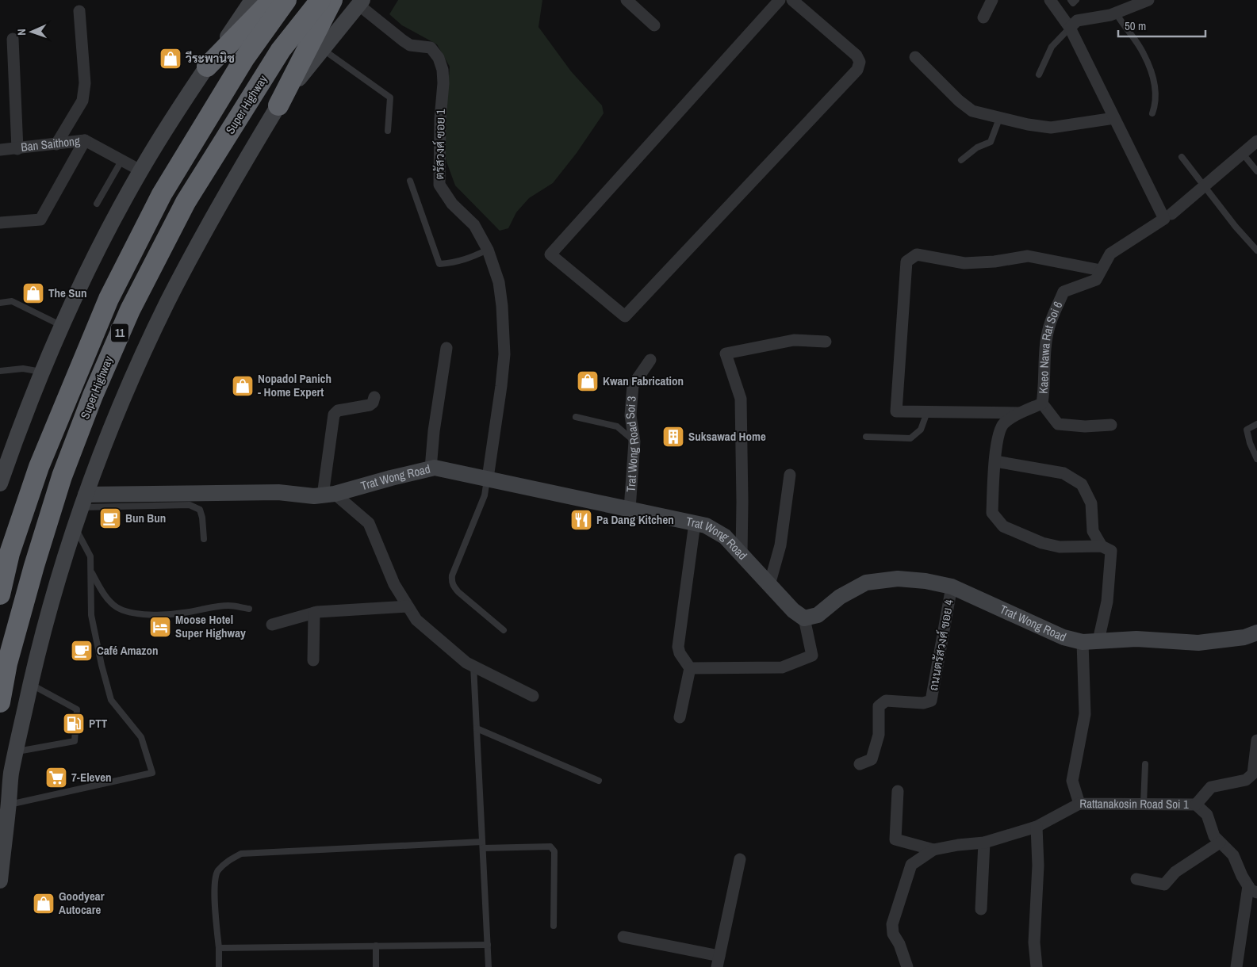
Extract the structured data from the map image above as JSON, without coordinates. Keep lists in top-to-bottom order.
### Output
{
  "streets": {
    "highway": ["Super Highway", "11"],
    "main road": ["Trat Wong Road"],
    "street": [
      "ตรัสวงศ์ ซอย 1",
      "Ban Saithong",
      "Kaeo Nawa Rat Soi 6",
      "Trat Wong Road Soi 3",
      "ถนนตรัสวงศ์ ซอย 4",
      "Rattanakosin Road Soi 1"
    ]
  },
  "crossings": [
    ["ตรัสวงศ์ ซอย 1", "Trat Wong Road"],
    ["Trat Wong Road Soi 3", "Trat Wong Road"],
    ["Trat Wong Road", "ถนนตรัสวงศ์ ซอย 4"],
    ["Trat Wong Road", "Rattanakosin Road Soi 1"]
  ],
  "places": {
    "shop": [
      "วีระพานิช",
      "The Sun",
      "Kwan Fabrication",
      "Nopadol Panich - Home Expert",
      "Goodyear Autocare"
    ],
    "building": ["Suksawad Home"],
    "cafe": ["Bun Bun", "Café Amazon"],
    "restaurant": ["Pa Dang Kitchen"],
    "hotel": ["Moose Hotel Super Highway"],
    "fuel station": ["PTT"],
    "supermarket": ["7-Eleven"]
  },
  "scale_bar": "50 m",
  "north": "left"
}
